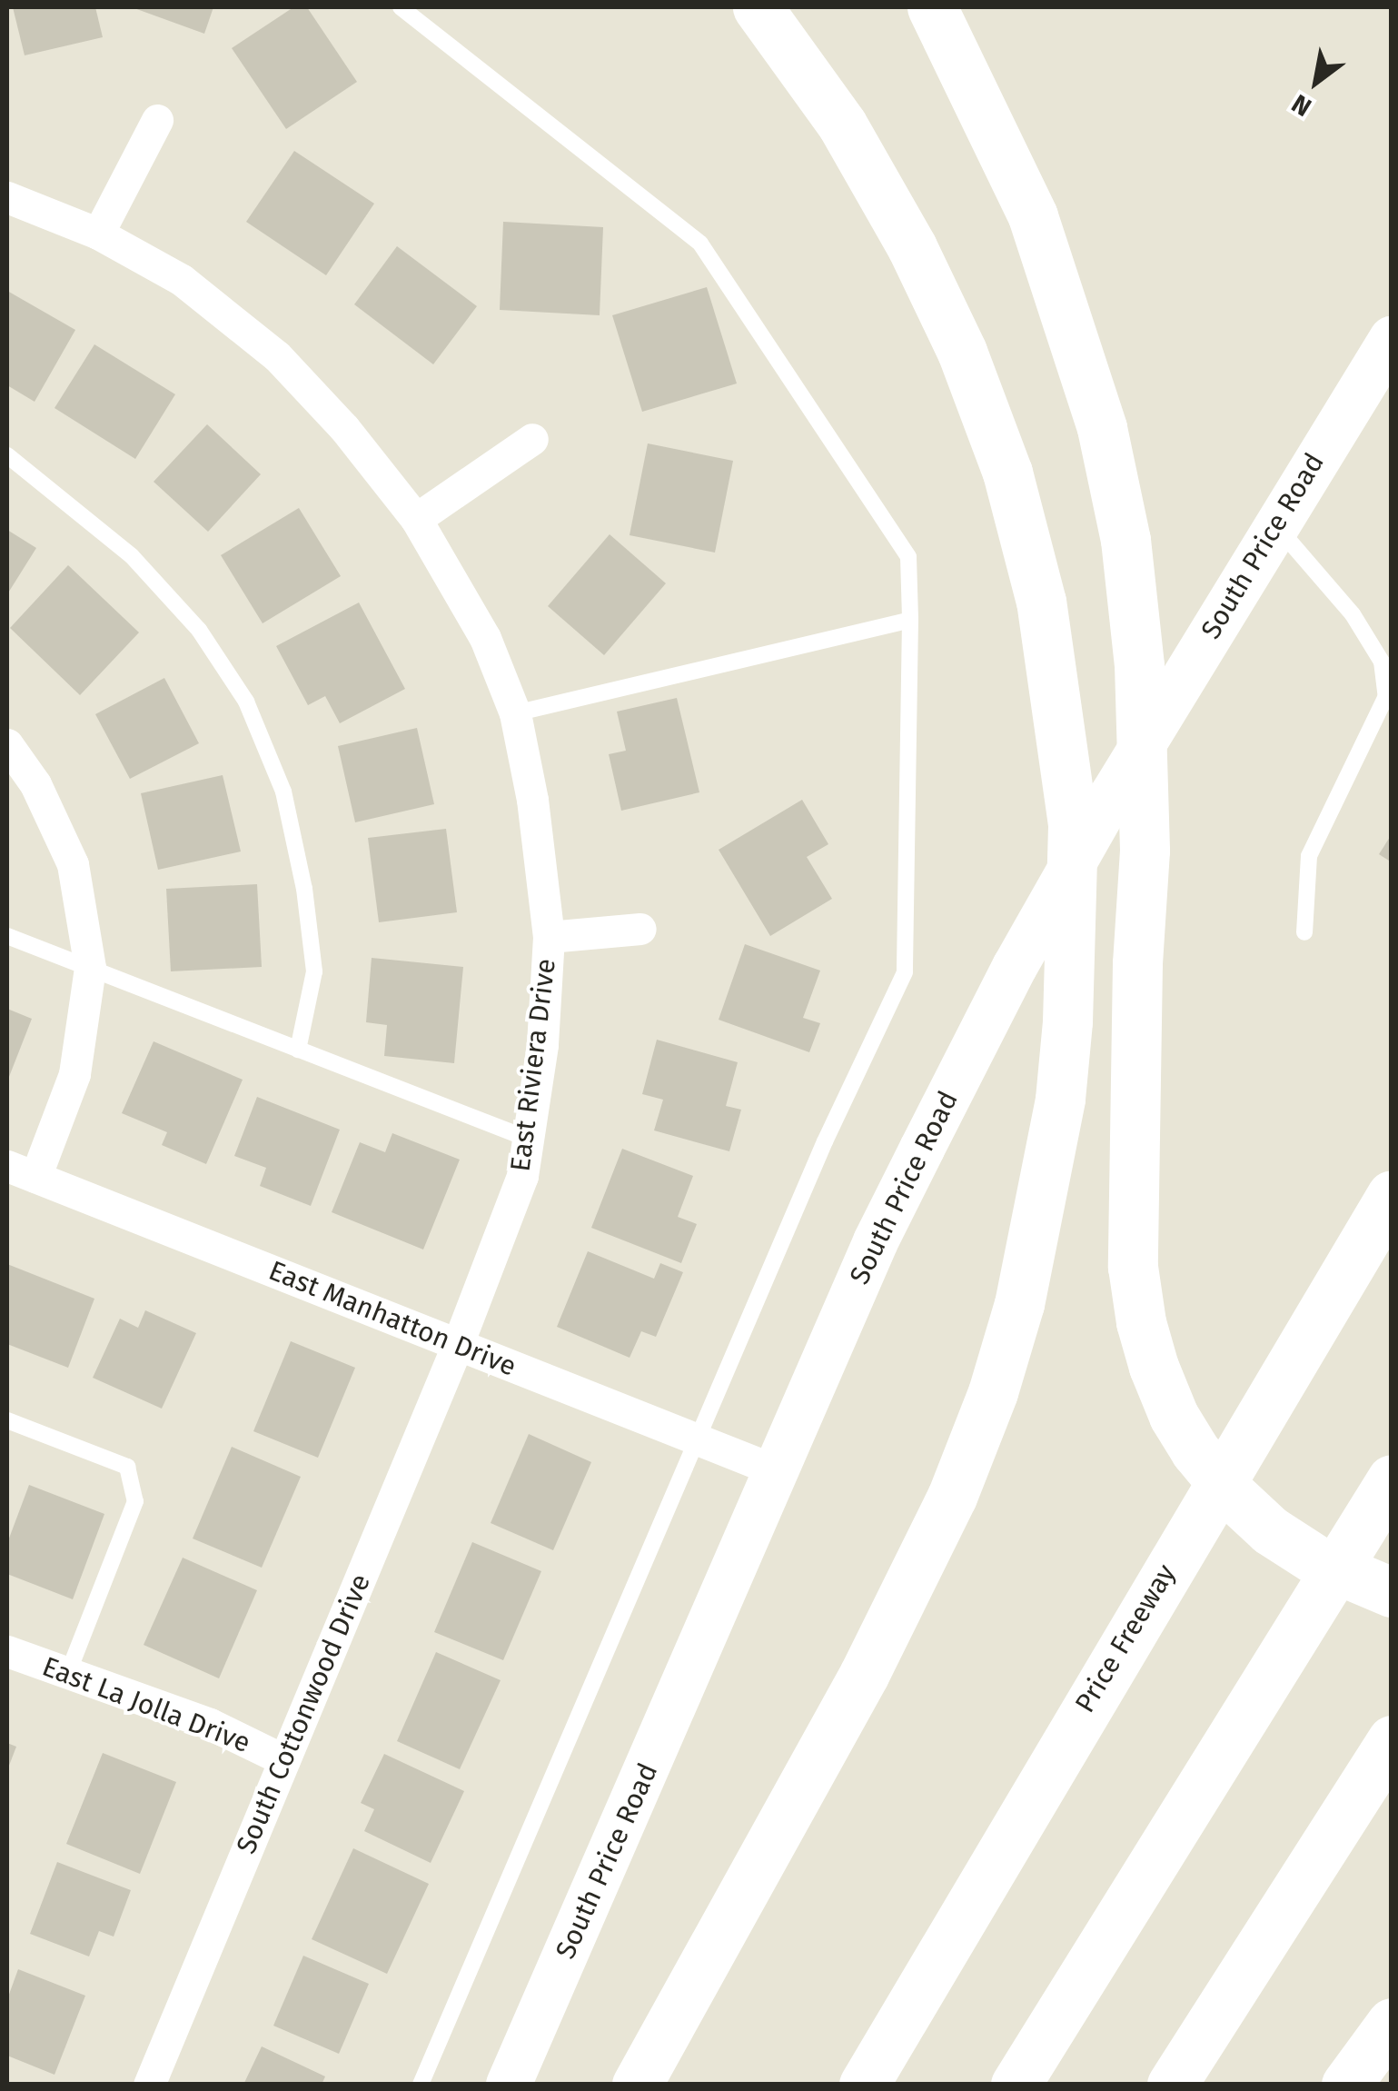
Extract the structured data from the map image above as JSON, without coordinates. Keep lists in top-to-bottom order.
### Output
{
  "streets": {
    "highway": ["Price Freeway"],
    "main road": ["South Price Road"],
    "street": [
      "East Riviera Drive",
      "East Manhatton Drive",
      "East La Jolla Drive",
      "South Cottonwood Drive"
    ]
  },
  "crossings": [
    ["South Price Road", "East Manhatton Drive"],
    ["East Riviera Drive", "East Manhatton Drive"],
    ["East Riviera Drive", "South Cottonwood Drive"],
    ["East Manhatton Drive", "South Cottonwood Drive"],
    ["East La Jolla Drive", "South Cottonwood Drive"]
  ],
  "north": "bottom left"
}
